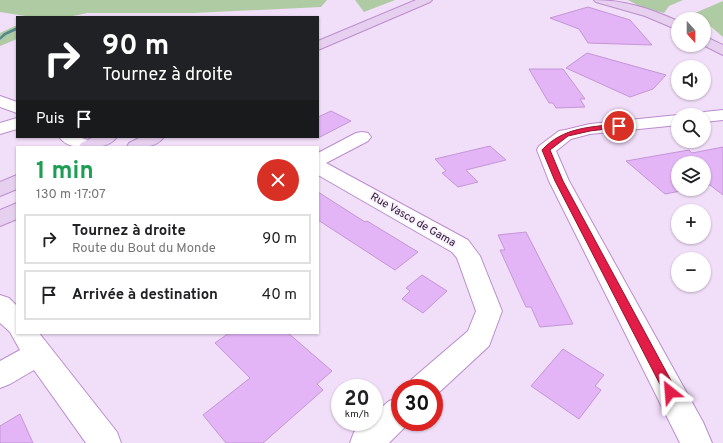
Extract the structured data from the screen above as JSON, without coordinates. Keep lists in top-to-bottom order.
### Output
{
  "streets": {
    "street": ["Rue Vasco de Gama"]
  },
  "north": "bottom",
  "page": {
    "map_buttons": ["+", "−"],
    "turn": ["90 m", "Tournez à droite"],
    "then": "Puis",
    "heading": ["1 min", "130 m · 17:07"],
    "list": [
      {
        "name": "Tournez à droite",
        "note": "Route du Bout du Monde",
        "value": "90 m"
      },
      {
        "name": "Arrivée à destination",
        "value": "40 m"
      }
    ],
    "speed": "20 km/h",
    "limit": "30"
  }
}
